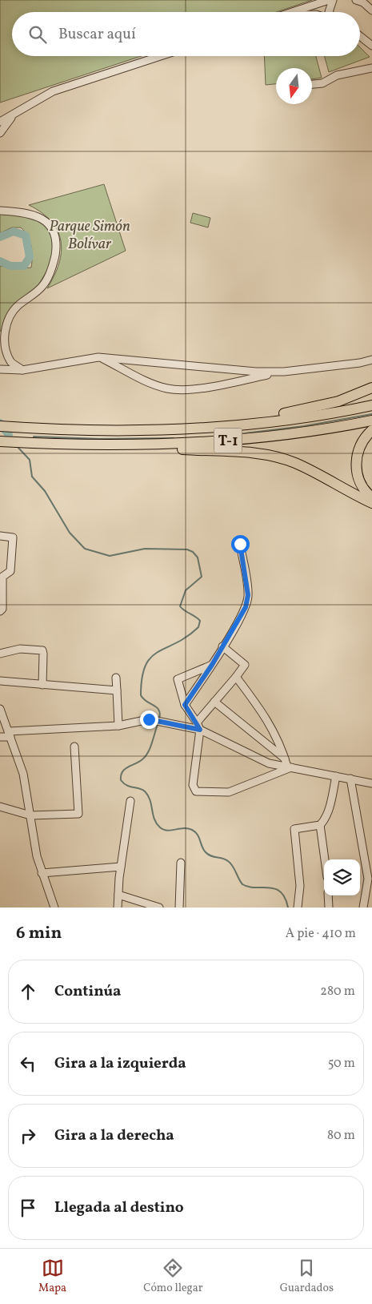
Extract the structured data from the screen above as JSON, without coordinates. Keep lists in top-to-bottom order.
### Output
{
  "streets": {
    "highway": ["T-1"]
  },
  "parks": ["Parque Simón Bolívar"],
  "north": "bottom",
  "page": {
    "search": "Buscar aquí",
    "heading": ["6 min", "A pie · 410 m"],
    "list": [
      ["Continúa", "280 m"],
      ["Gira a la izquierda", "50 m"],
      ["Gira a la derecha", "80 m"],
      "Llegada al destino"
    ],
    "nav": ["Mapa", "Cómo llegar", "Guardados"]
  }
}
